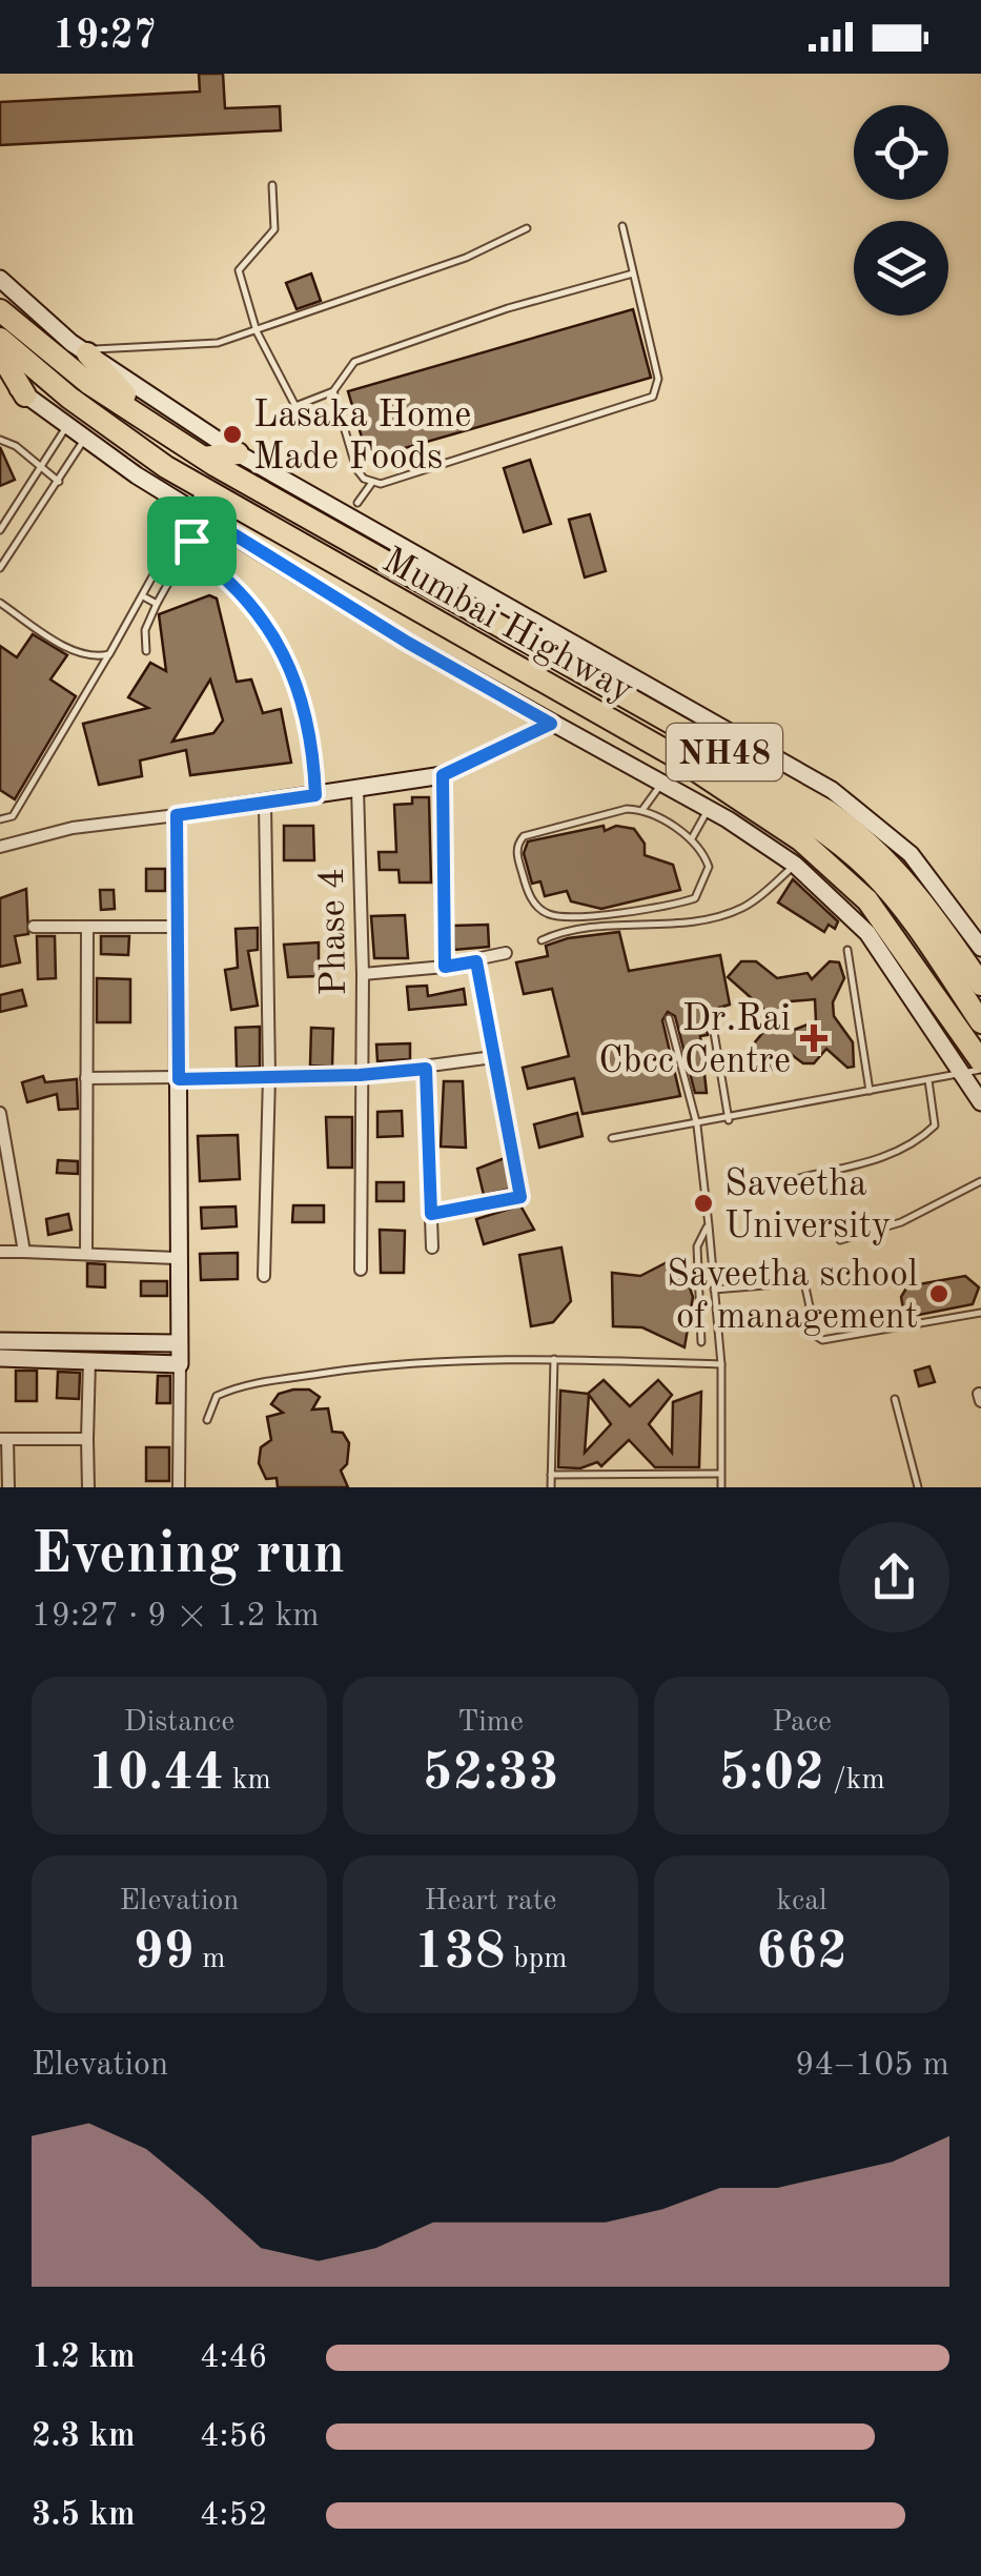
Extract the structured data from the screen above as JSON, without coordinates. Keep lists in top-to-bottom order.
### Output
{
  "streets": {
    "highway": ["Mumbai Highway", "NH48"],
    "street": ["Phase 4"]
  },
  "places": {
    "other": ["Lasaka Home Made Foods", "Saveetha University", "Saveetha school of management"],
    "health": ["Dr.Rai Cbcc Centre"]
  },
  "page": {
    "status": "19:27",
    "heading": ["Evening run", "19:27 · 9 × 1.2 km"],
    "stats": [
      ["Distance", "10.44 km"],
      ["Time", "52:33"],
      ["Pace", "5:02 /km"],
      ["Elevation", "99 m"],
      ["Heart rate", "138 bpm"],
      ["kcal", "662"]
    ],
    "chart": ["Elevation", "94–105 m"],
    "list": [
      {
        "name": "1.2 km",
        "note": "4:46"
      },
      {
        "name": "2.3 km",
        "note": "4:56"
      },
      {
        "name": "3.5 km",
        "note": "4:52"
      }
    ]
  }
}
